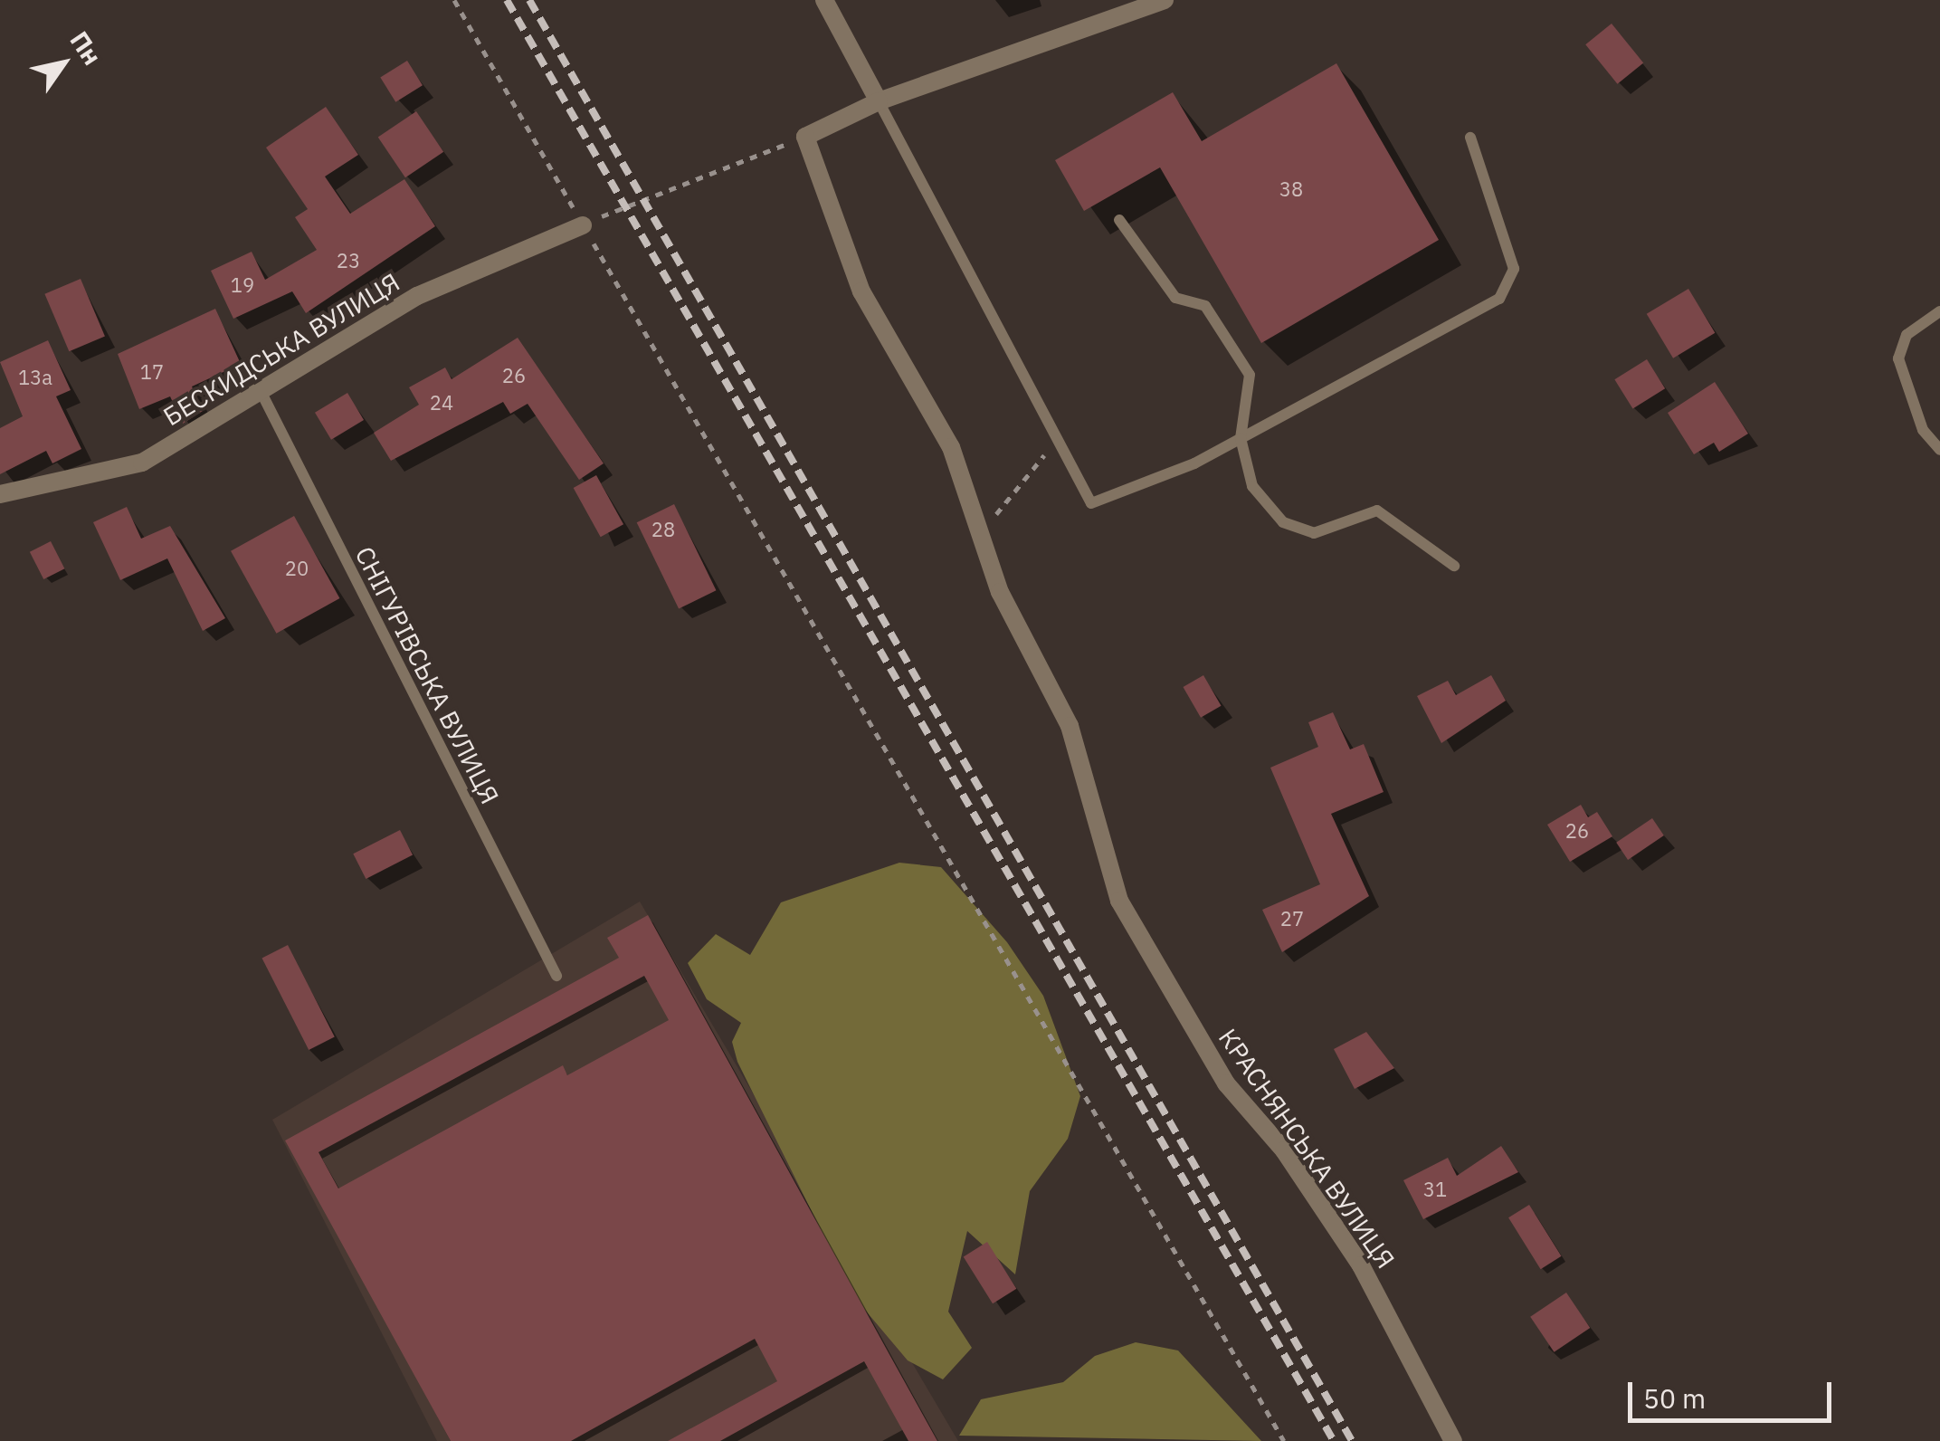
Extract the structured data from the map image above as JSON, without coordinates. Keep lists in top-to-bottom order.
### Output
{
  "streets": {
    "street": ["БЕСКИДСЬКА ВУЛИЦЯ", "КРАСНЯНСЬКА ВУЛИЦЯ"],
    "lane": ["СНІГУРІВСЬКА ВУЛИЦЯ"]
  },
  "crossings": [
    ["БЕСКИДСЬКА ВУЛИЦЯ", "СНІГУРІВСЬКА ВУЛИЦЯ"]
  ],
  "house_numbers": [
    "38",
    "23",
    "19",
    "17",
    "26",
    "13а",
    "24",
    "28",
    "20",
    "26",
    "27",
    "31"
  ],
  "scale_bar": "50 m",
  "north": "top right"
}
